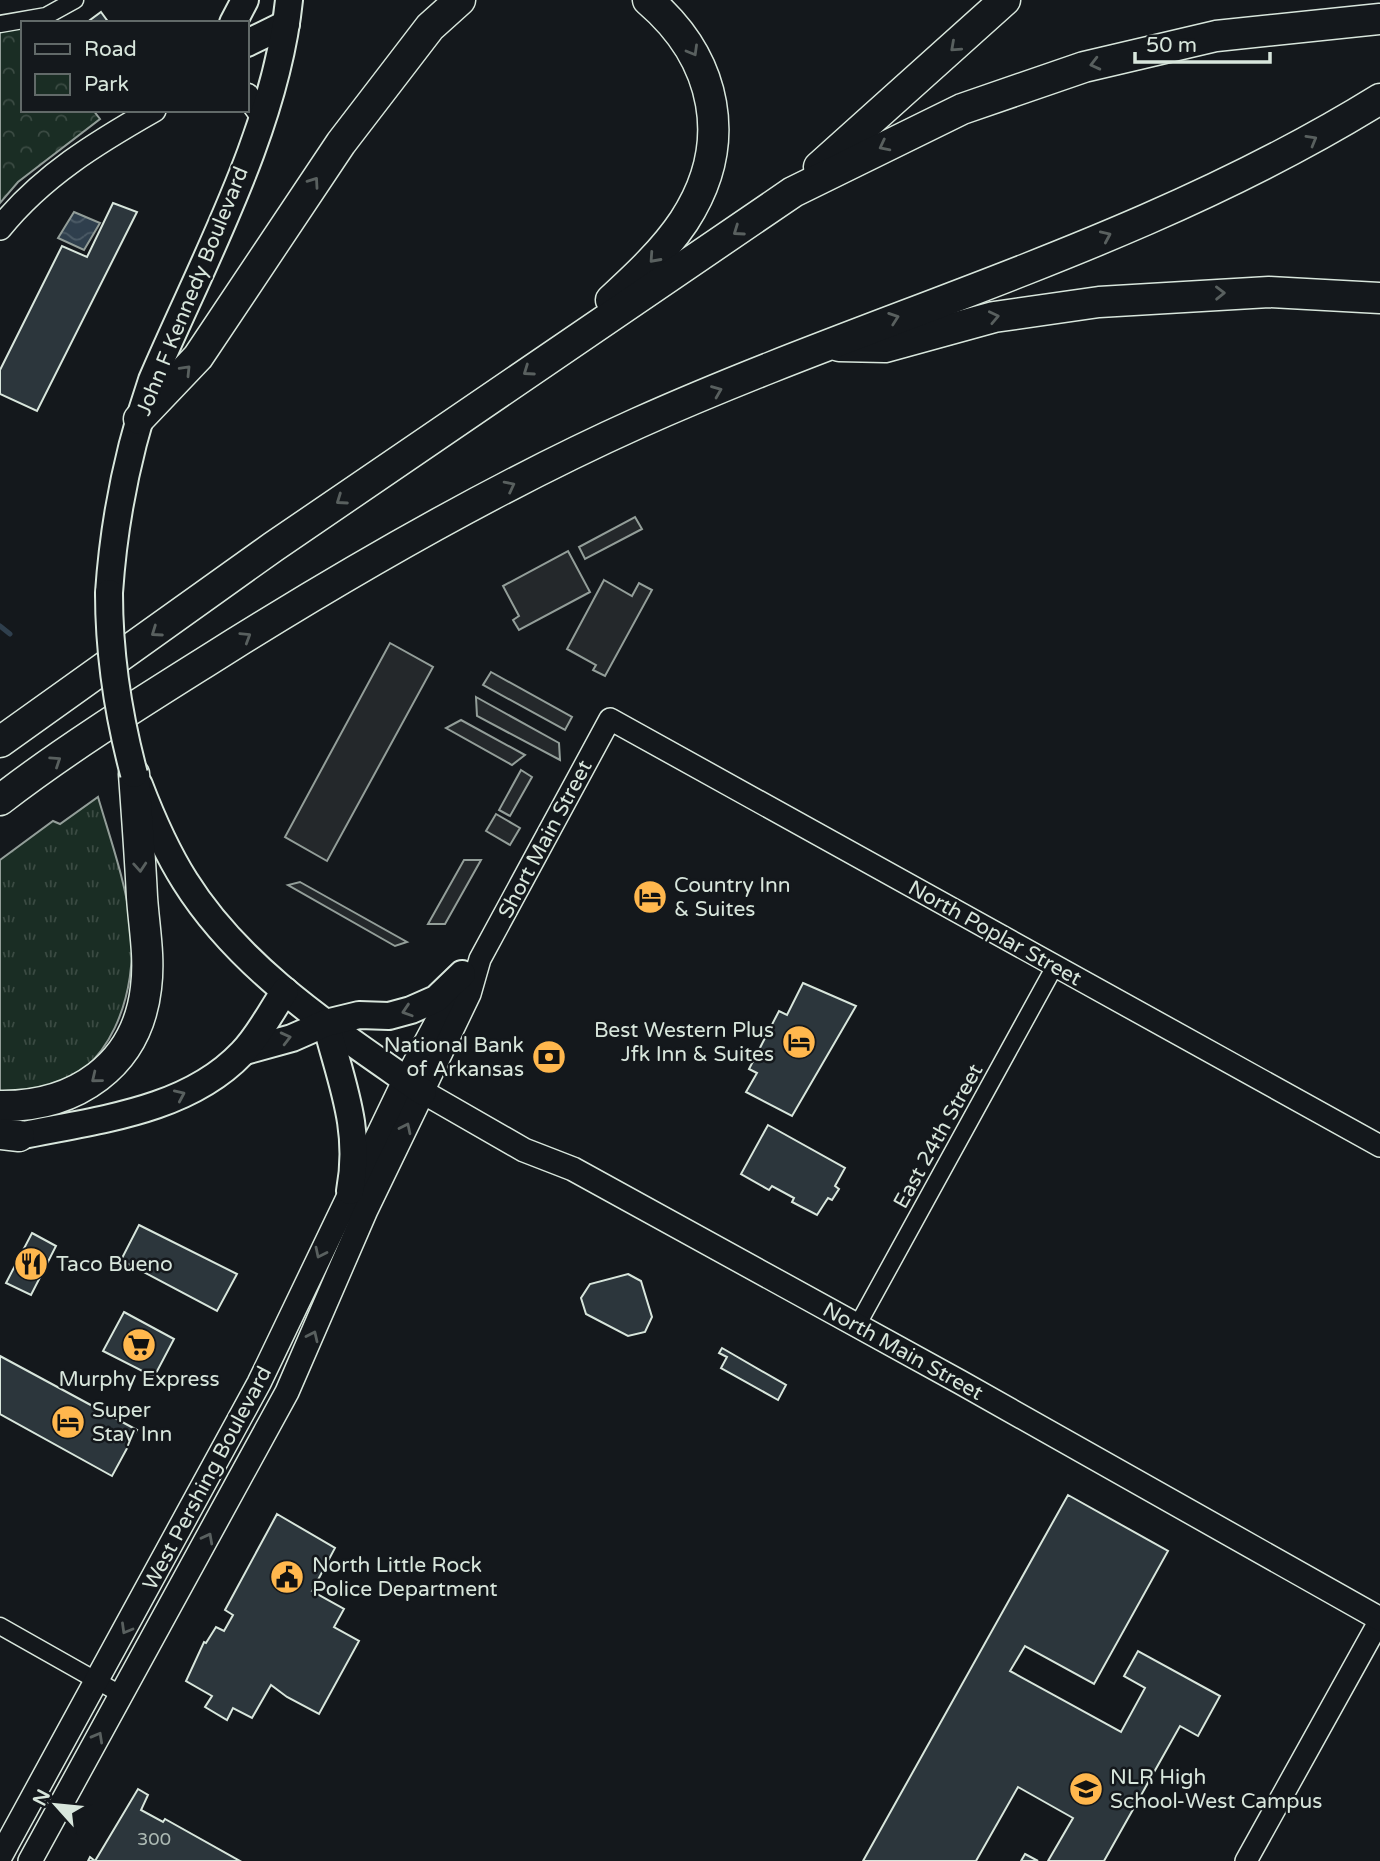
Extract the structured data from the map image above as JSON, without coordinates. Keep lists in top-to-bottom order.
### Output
{
  "streets": {
    "main road": ["John F Kennedy Boulevard", "North Main Street", "West Pershing Boulevard"],
    "street": ["Short Main Street", "North Poplar Street", "East 24th Street"]
  },
  "crossings": [
    ["John F Kennedy Boulevard", "Short Main Street"],
    ["John F Kennedy Boulevard", "North Main Street"],
    ["John F Kennedy Boulevard", "West Pershing Boulevard"],
    ["Short Main Street", "North Poplar Street"],
    ["Short Main Street", "North Main Street"],
    ["Short Main Street", "West Pershing Boulevard"],
    ["North Poplar Street", "East 24th Street"],
    ["East 24th Street", "North Main Street"],
    ["North Main Street", "West Pershing Boulevard"]
  ],
  "places": {
    "hotel": ["Country Inn & Suites", "Best Western Plus Jfk Inn & Suites", "Super Stay Inn"],
    "bank": ["National Bank of Arkansas"],
    "restaurant": ["Taco Bueno"],
    "supermarket": ["Murphy Express"],
    "public building": ["North Little Rock Police Department"],
    "school or university": ["NLR High School-West Campus"]
  },
  "house_numbers": ["300"],
  "legend": ["Road", "Park"],
  "scale_bar": "50 m",
  "north": "top left"
}
